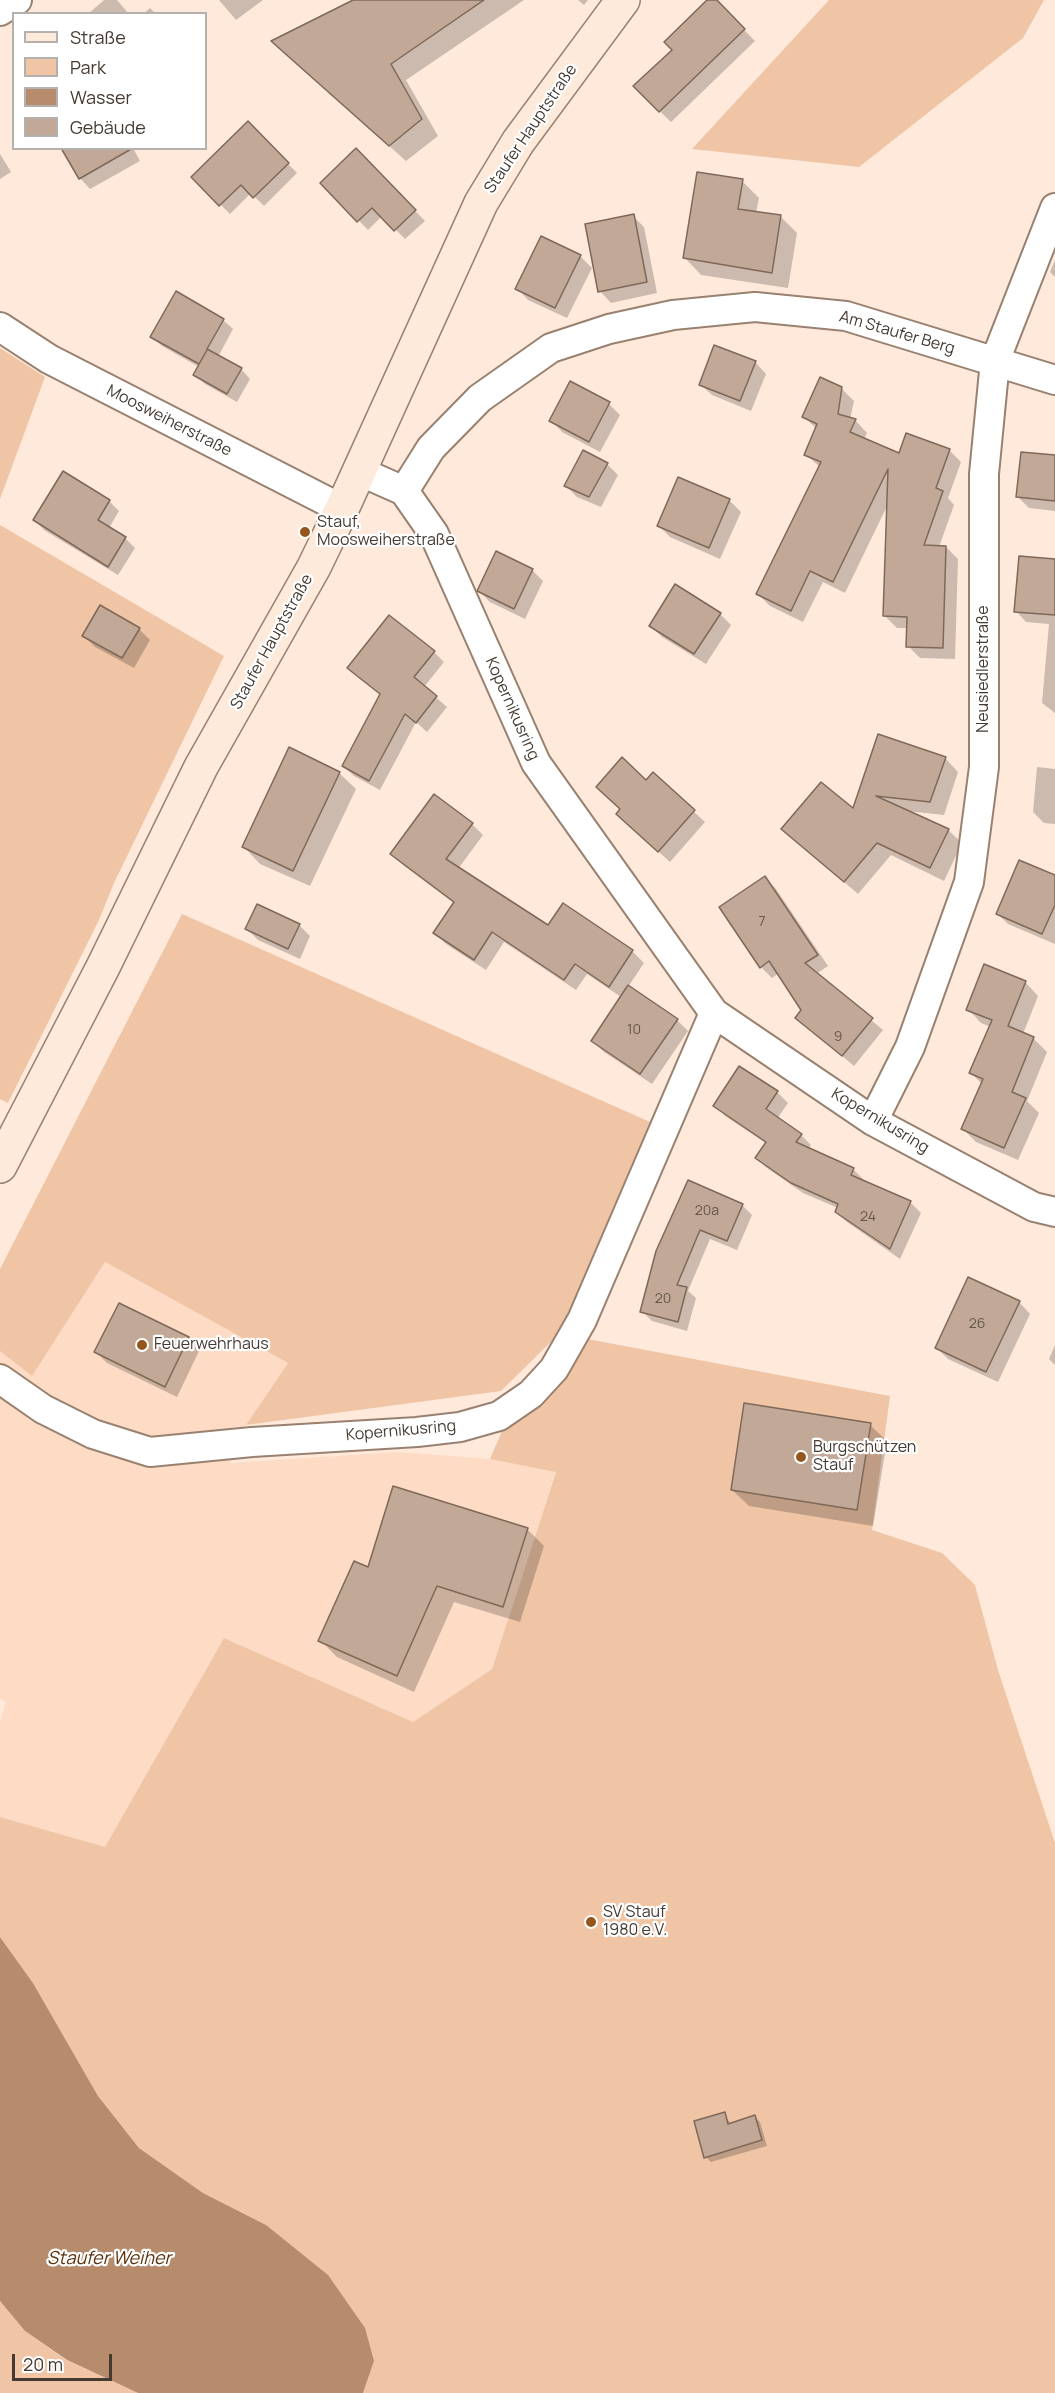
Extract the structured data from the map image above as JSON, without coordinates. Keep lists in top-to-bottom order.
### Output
{
  "streets": {
    "street": [
      "Staufer Hauptstraße",
      "Am Staufer Berg",
      "Moosweiherstraße",
      "Neusiedlerstraße",
      "Kopernikusring"
    ]
  },
  "crossings": [
    ["Staufer Hauptstraße", "Moosweiherstraße"],
    ["Am Staufer Berg", "Neusiedlerstraße"],
    ["Am Staufer Berg", "Kopernikusring"],
    ["Neusiedlerstraße", "Kopernikusring"]
  ],
  "water": ["Staufer Weiher"],
  "places": [
    "Stauf, Moosweiherstraße",
    "Feuerwehrhaus",
    "Burgschützen Stauf",
    "SV Stauf 1980 e.V."
  ],
  "house_numbers": [
    "7",
    "10",
    "9",
    "20a",
    "24",
    "20",
    "26"
  ],
  "legend": [
    "Straße",
    "Park",
    "Wasser",
    "Gebäude"
  ],
  "scale_bar": "20 m"
}
